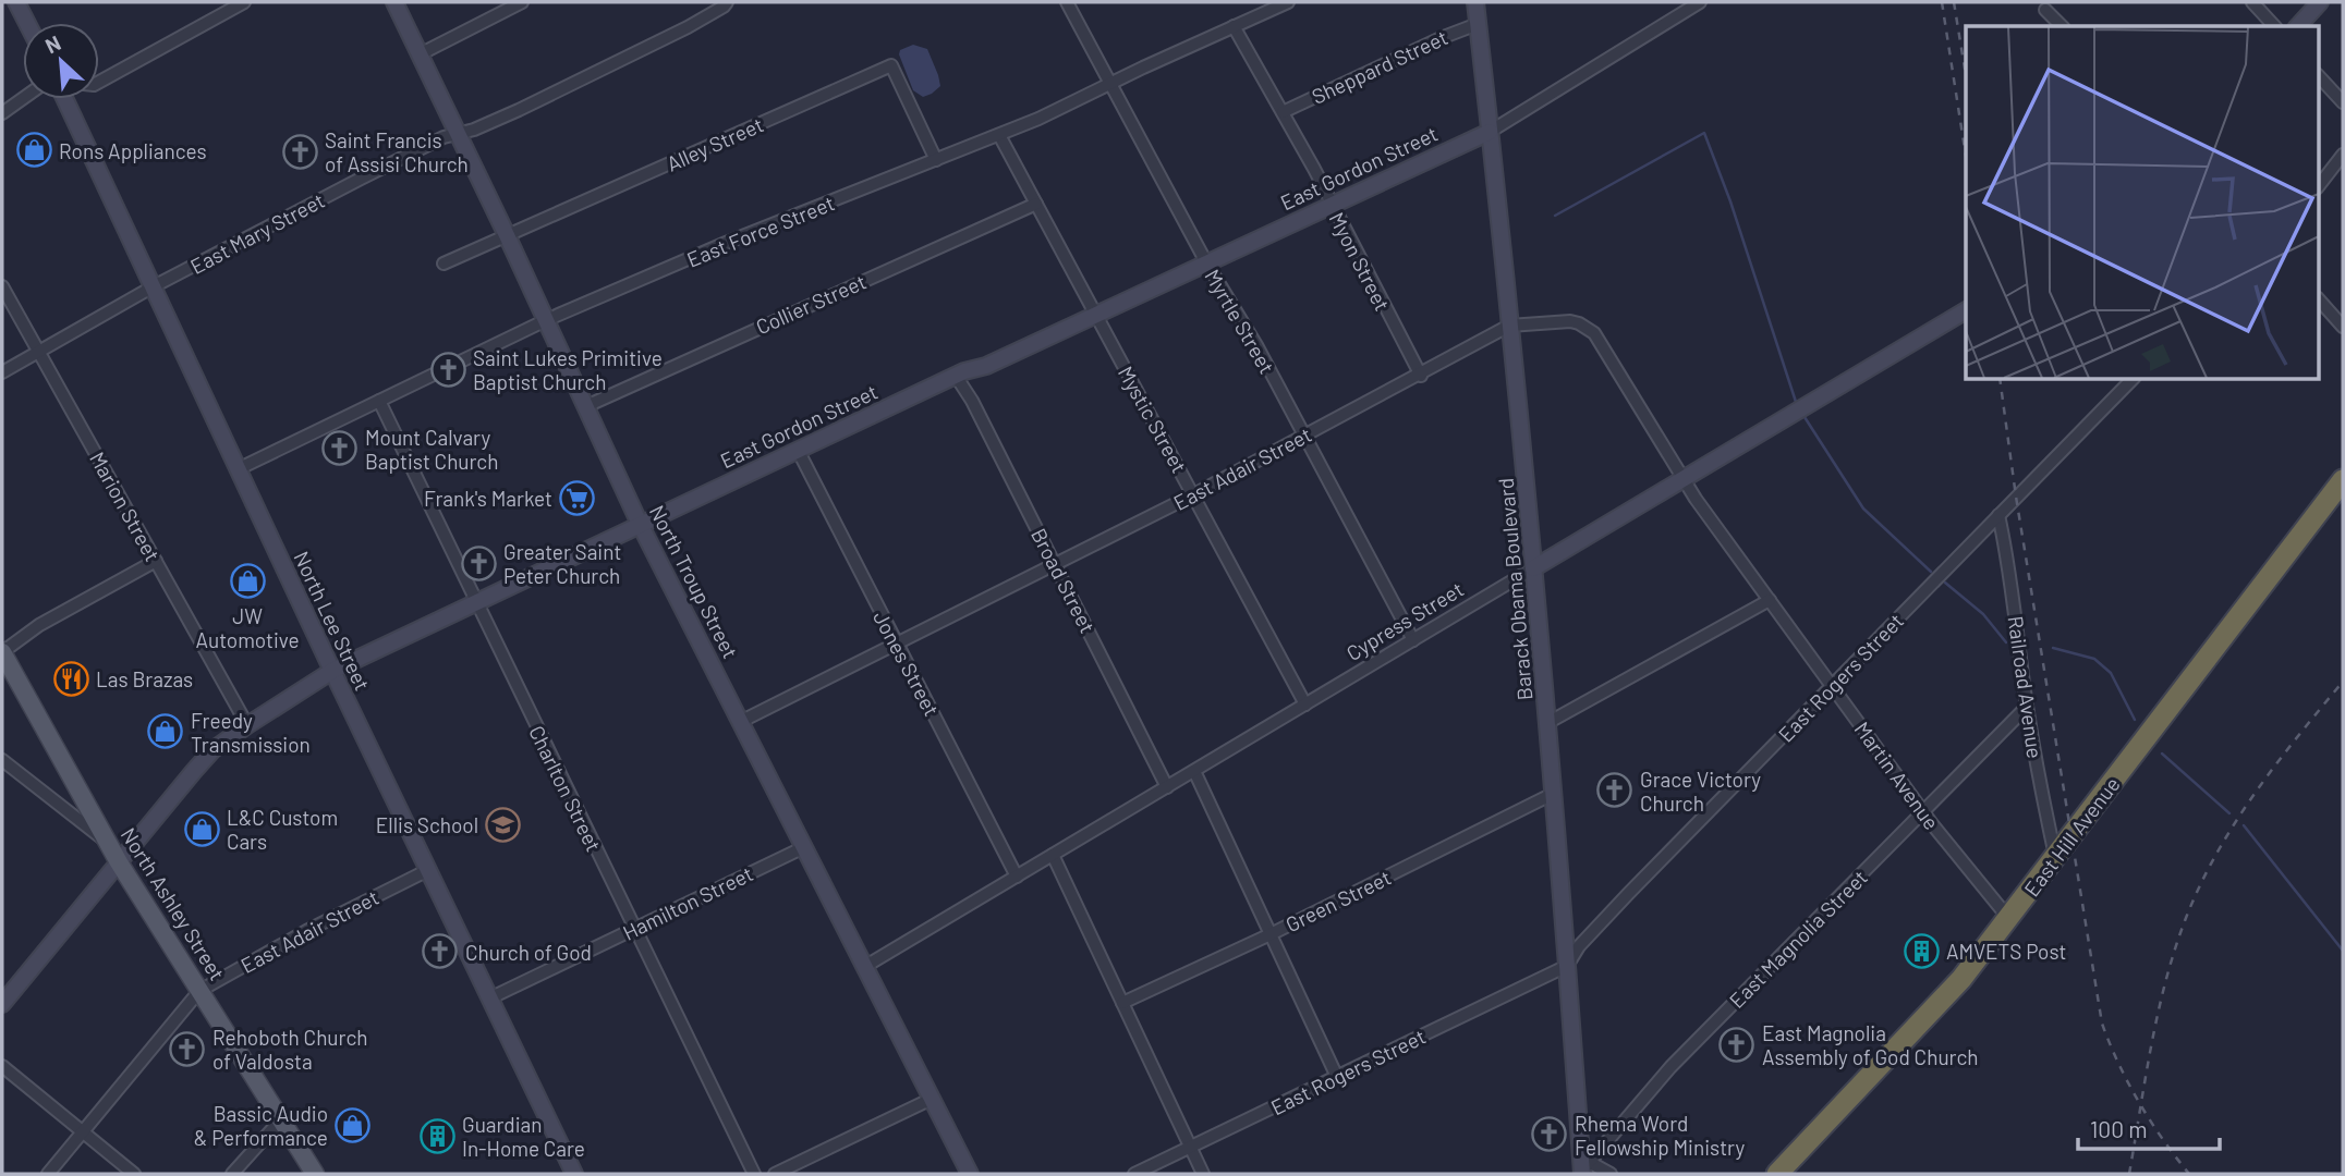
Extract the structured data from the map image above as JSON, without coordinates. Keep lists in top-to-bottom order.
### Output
{
  "streets": {
    "highway": ["East Hill Avenue"],
    "main road": ["North Ashley Street"],
    "street": [
      "Sheppard Street",
      "Alley Street",
      "East Gordon Street",
      "East Force Street",
      "East Mary Street",
      "Myon Street",
      "Collier Street",
      "Myrtle Street",
      "Mystic Street",
      "East Adair Street",
      "Marion Street",
      "Broad Street",
      "North Troup Street",
      "Barack Obama Boulevard",
      "North Lee Street",
      "Cypress Street",
      "Jones Street",
      "East Rogers Street",
      "Railroad Avenue",
      "Martin Avenue",
      "Charlton Street",
      "Green Street",
      "Hamilton Street",
      "East Magnolia Street"
    ]
  },
  "crossings": [
    ["Sheppard Street", "Myon Street"],
    ["Sheppard Street", "Barack Obama Boulevard"],
    ["Alley Street", "East Force Street"],
    ["Alley Street", "North Troup Street"],
    ["East Gordon Street", "Myon Street"],
    ["East Gordon Street", "Myrtle Street"],
    ["East Gordon Street", "Mystic Street"],
    ["East Gordon Street", "Marion Street"],
    ["East Gordon Street", "Broad Street"],
    ["East Gordon Street", "North Troup Street"],
    ["East Gordon Street", "Barack Obama Boulevard"],
    ["East Gordon Street", "North Lee Street"],
    ["East Gordon Street", "Jones Street"],
    ["East Gordon Street", "Charlton Street"],
    ["East Gordon Street", "North Ashley Street"],
    ["East Force Street", "Myon Street"],
    ["East Force Street", "Myrtle Street"],
    ["East Force Street", "Mystic Street"],
    ["East Force Street", "North Troup Street"],
    ["East Force Street", "North Lee Street"],
    ["East Force Street", "Charlton Street"],
    ["East Mary Street", "Marion Street"],
    ["East Mary Street", "North Troup Street"],
    ["East Mary Street", "North Lee Street"],
    ["Myon Street", "East Adair Street"],
    ["Collier Street", "Mystic Street"],
    ["Collier Street", "North Troup Street"],
    ["Myrtle Street", "East Adair Street"],
    ["Myrtle Street", "Cypress Street"],
    ["Mystic Street", "East Adair Street"],
    ["Mystic Street", "Cypress Street"],
    ["East Adair Street", "Broad Street"],
    ["East Adair Street", "North Troup Street"],
    ["East Adair Street", "Barack Obama Boulevard"],
    ["East Adair Street", "North Lee Street"],
    ["East Adair Street", "Cypress Street"],
    ["East Adair Street", "Jones Street"],
    ["East Adair Street", "Martin Avenue"],
    ["East Adair Street", "North Ashley Street"],
    ["Broad Street", "Cypress Street"],
    ["North Troup Street", "Cypress Street"],
    ["North Troup Street", "Hamilton Street"],
    ["Barack Obama Boulevard", "Cypress Street"],
    ["Barack Obama Boulevard", "East Rogers Street"],
    ["Barack Obama Boulevard", "Green Street"],
    ["Barack Obama Boulevard", "East Magnolia Street"],
    ["North Lee Street", "Hamilton Street"],
    ["Cypress Street", "Jones Street"],
    ["Cypress Street", "Martin Avenue"],
    ["East Rogers Street", "Railroad Avenue"],
    ["East Rogers Street", "Martin Avenue"],
    ["Railroad Avenue", "East Hill Avenue"],
    ["Railroad Avenue", "East Magnolia Street"],
    ["Martin Avenue", "East Hill Avenue"],
    ["Martin Avenue", "East Magnolia Street"],
    ["Charlton Street", "Hamilton Street"]
  ],
  "places": {
    "shop": [
      "Rons Appliances",
      "JW Automotive",
      "Freedy Transmission",
      "L&C Custom Cars",
      "Bassic Audio & Performance"
    ],
    "church": [
      "Saint Francis of Assisi Church",
      "Saint Lukes Primitive Baptist Church",
      "Mount Calvary Baptist Church",
      "Greater Saint Peter Church",
      "Grace Victory Church",
      "Church of God",
      "East Magnolia Assembly of God Church",
      "Rehoboth Church of Valdosta",
      "Rhema Word Fellowship Ministry"
    ],
    "supermarket": ["Frank's Market"],
    "restaurant": ["Las Brazas"],
    "school or university": ["Ellis School"],
    "building": ["AMVETS Post", "Guardian In-Home Care"]
  },
  "scale_bar": "100 m",
  "north": "top left"
}
